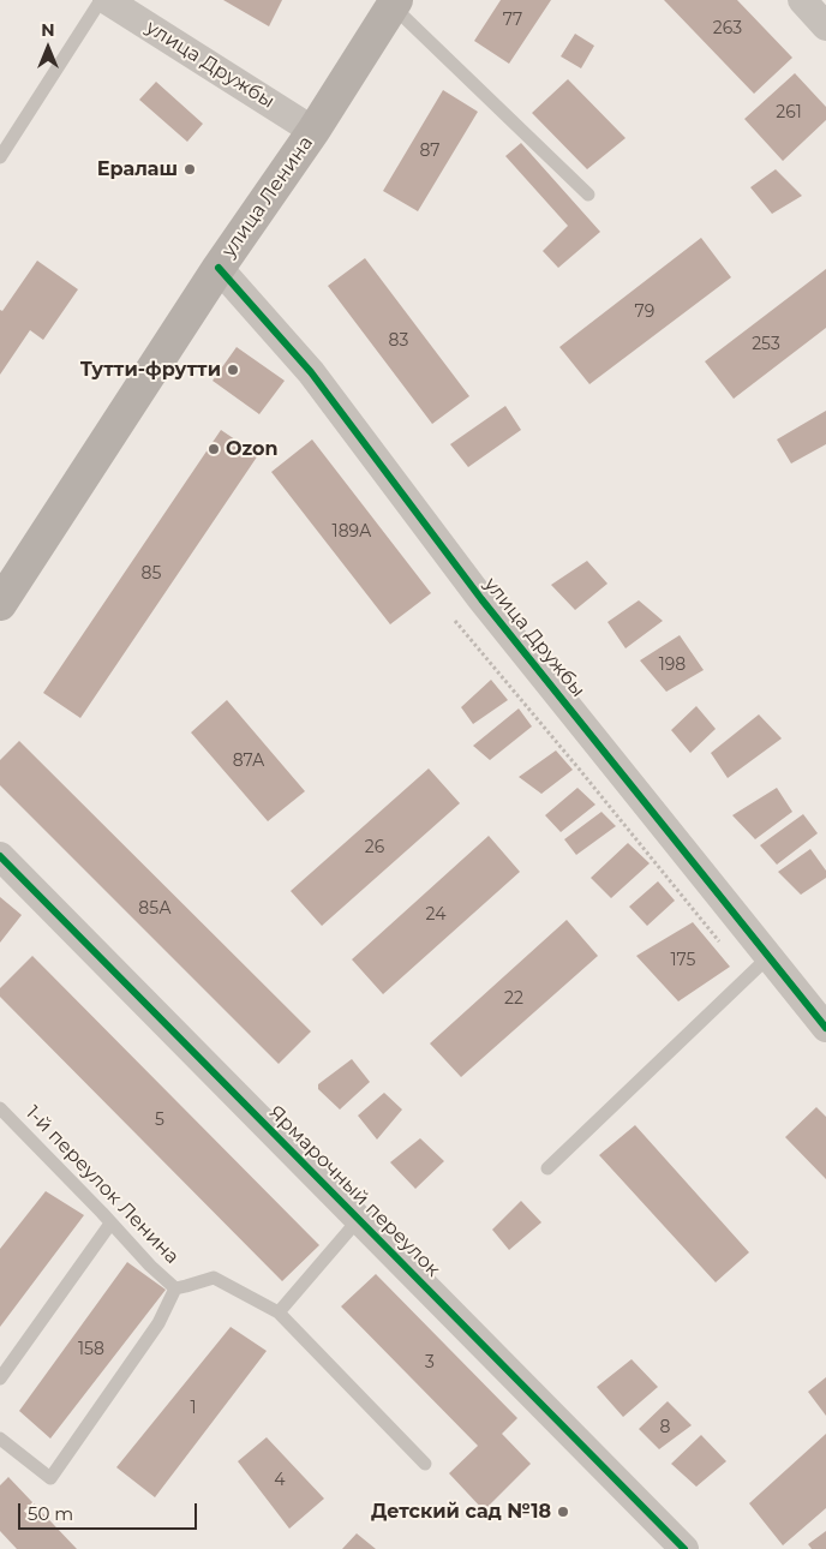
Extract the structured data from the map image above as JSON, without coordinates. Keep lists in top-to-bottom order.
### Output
{
  "streets": {
    "main road": ["улица Ленина"],
    "street": ["улица Дружбы", "Ярмарочный переулок"],
    "lane": ["1-й переулок Ленина"]
  },
  "crossings": [
    ["улица Дружбы", "улица Ленина"]
  ],
  "places": [
    "Ералаш",
    "Тутти-фрутти",
    "Ozon",
    "Детский сад №18"
  ],
  "house_numbers": [
    "77",
    "263",
    "261",
    "87",
    "79",
    "83",
    "253",
    "189А",
    "85",
    "198",
    "87А",
    "26",
    "85А",
    "24",
    "175",
    "22",
    "5",
    "158",
    "3",
    "1",
    "8",
    "4"
  ],
  "scale_bar": "50 m",
  "north": "top"
}
